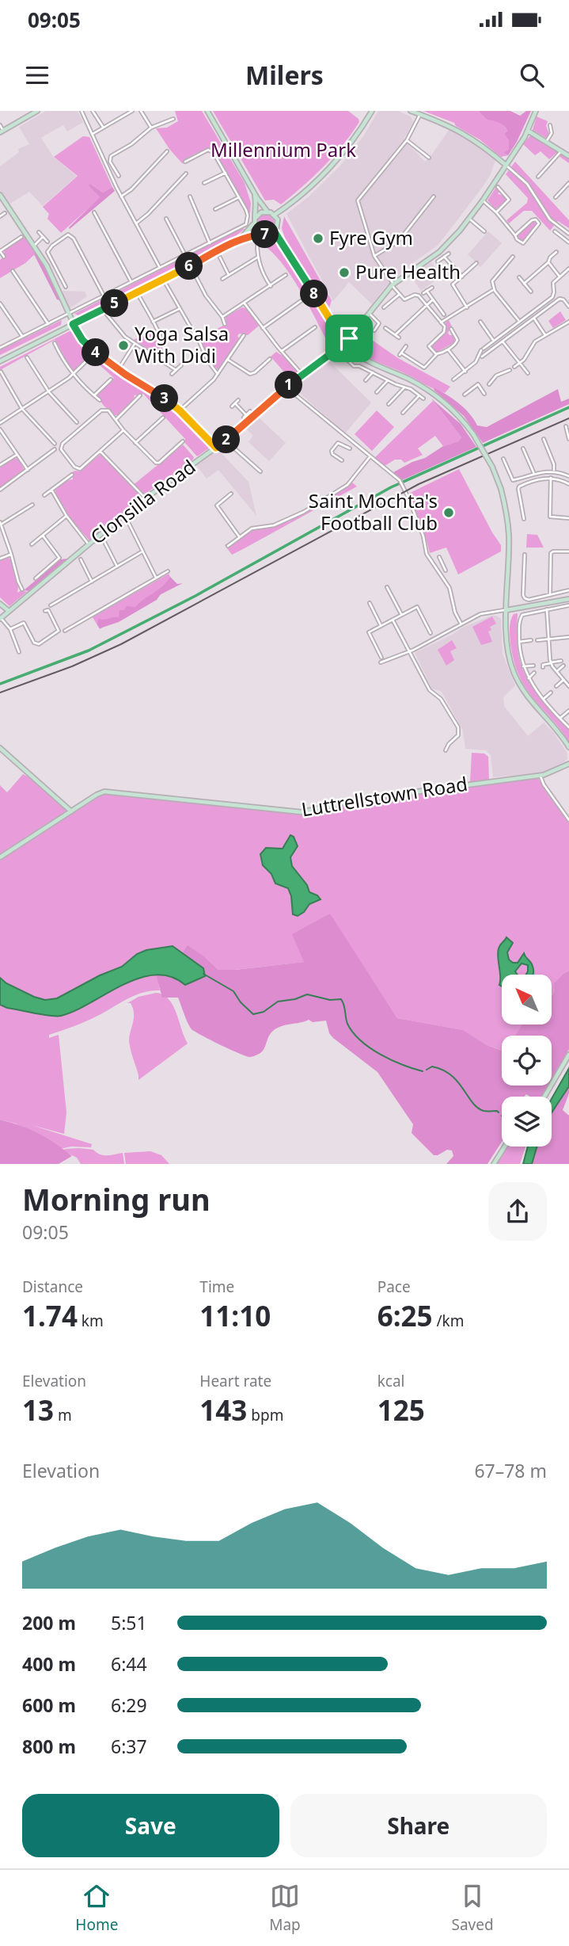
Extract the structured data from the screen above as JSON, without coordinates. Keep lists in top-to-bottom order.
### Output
{
  "streets": {
    "street": ["Clonsilla Road", "Luttrellstown Road"]
  },
  "parks": ["Millennium Park"],
  "places": [
    "Fyre Gym",
    "Pure Health",
    "Yoga Salsa With Didi",
    "Saint Mochta's Football Club"
  ],
  "north": "top left",
  "page": {
    "status": "09:05",
    "header": "Milers",
    "pins": [
      "7",
      "6",
      "8",
      "5",
      "4",
      "1",
      "3",
      "2"
    ],
    "heading": ["Morning run", "09:05"],
    "stats": [
      ["Distance", "1.74 km"],
      ["Time", "11:10"],
      ["Pace", "6:25 /km"],
      ["Elevation", "13 m"],
      ["Heart rate", "143 bpm"],
      ["kcal", "125"]
    ],
    "chart": ["Elevation", "67–78 m"],
    "list": [
      {
        "name": "200 m",
        "note": "5:51"
      },
      {
        "name": "400 m",
        "note": "6:44"
      },
      {
        "name": "600 m",
        "note": "6:29"
      },
      {
        "name": "800 m",
        "note": "6:37"
      }
    ],
    "buttons": ["Save", "Share"],
    "tabs": ["Home", "Map", "Saved"]
  }
}
